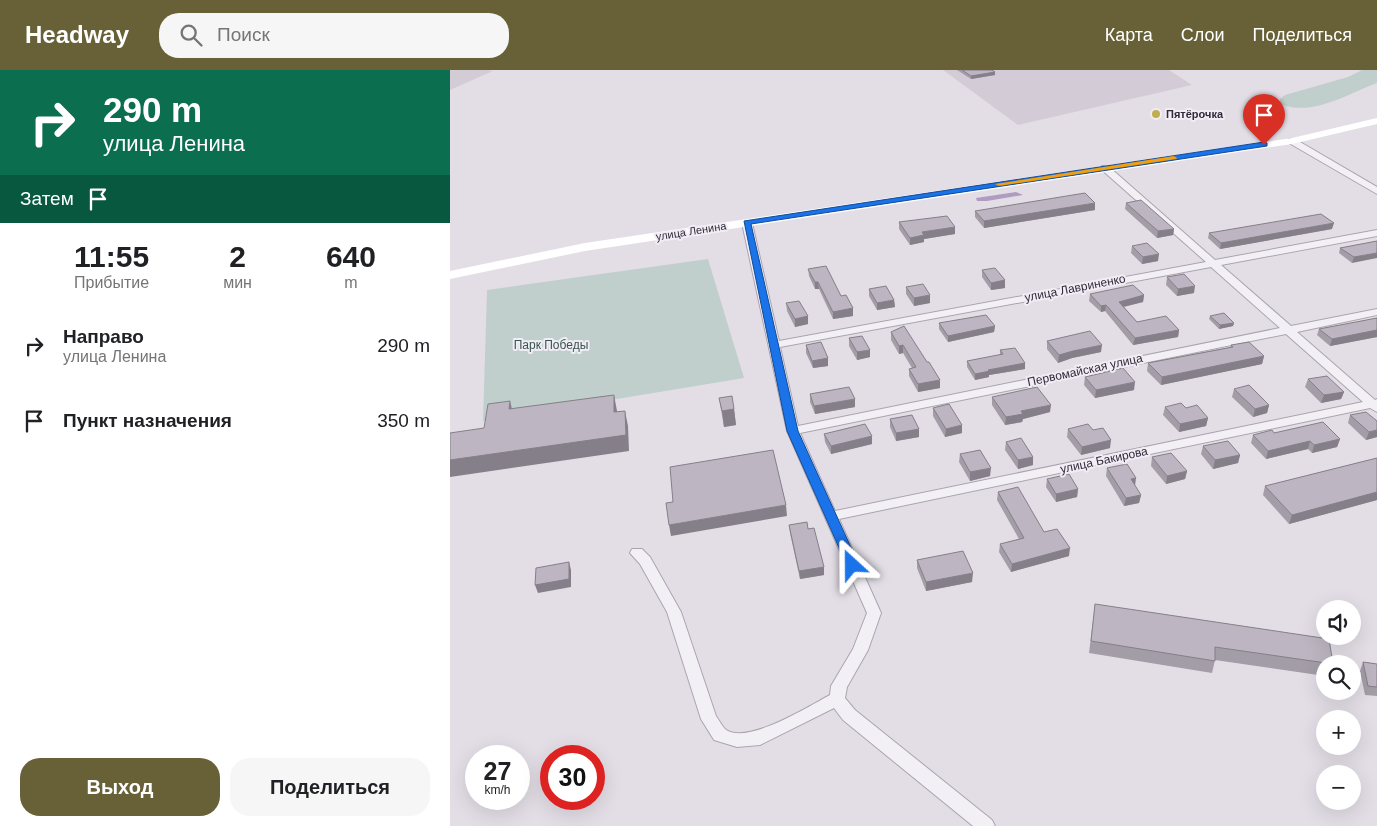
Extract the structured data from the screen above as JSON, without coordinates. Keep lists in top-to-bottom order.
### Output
{
  "streets": {
    "main road": ["улица Ленина"],
    "street": ["улица Лавриненко", "Первомайская улица", "улица Бакирова"]
  },
  "parks": ["Парк Победы"],
  "places": ["Пятёрочка"],
  "page": {
    "header": "Headway",
    "search": "Поиск",
    "nav": ["Карта", "Слои", "Поделиться"],
    "turn": ["290 m", "улица Ленина"],
    "then": "Затем",
    "eta": [
      "11:55",
      "Прибытие",
      "2",
      "мин",
      "640",
      "m"
    ],
    "list": [
      {
        "name": "Направо",
        "note": "улица Ленина",
        "value": "290 m"
      },
      {
        "name": "Пункт назначения",
        "value": "350 m"
      }
    ],
    "map_buttons": ["+", "−"],
    "speed": "27 km/h",
    "limit": "30",
    "buttons": ["Выход", "Поделиться"]
  }
}
